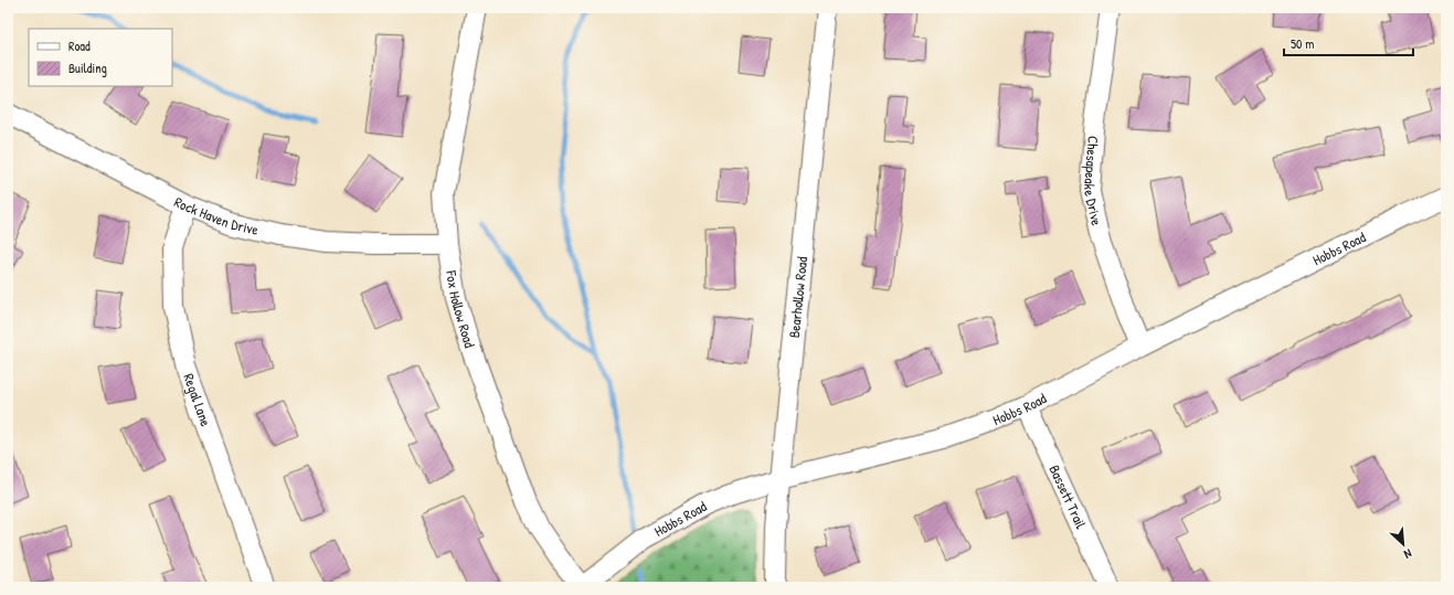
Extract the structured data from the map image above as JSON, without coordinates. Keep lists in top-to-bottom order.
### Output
{
  "streets": {
    "street": [
      "Chesapeake Drive",
      "Rock Haven Drive",
      "Hobbs Road",
      "Bearhollow Road",
      "Fox Hollow Road",
      "Regal Lane",
      "Bassett Trail"
    ]
  },
  "crossings": [
    ["Chesapeake Drive", "Hobbs Road"],
    ["Rock Haven Drive", "Fox Hollow Road"],
    ["Rock Haven Drive", "Regal Lane"],
    ["Hobbs Road", "Bearhollow Road"],
    ["Hobbs Road", "Fox Hollow Road"],
    ["Hobbs Road", "Bassett Trail"]
  ],
  "legend": ["Road", "Building"],
  "scale_bar": "50 m",
  "north": "bottom right"
}
